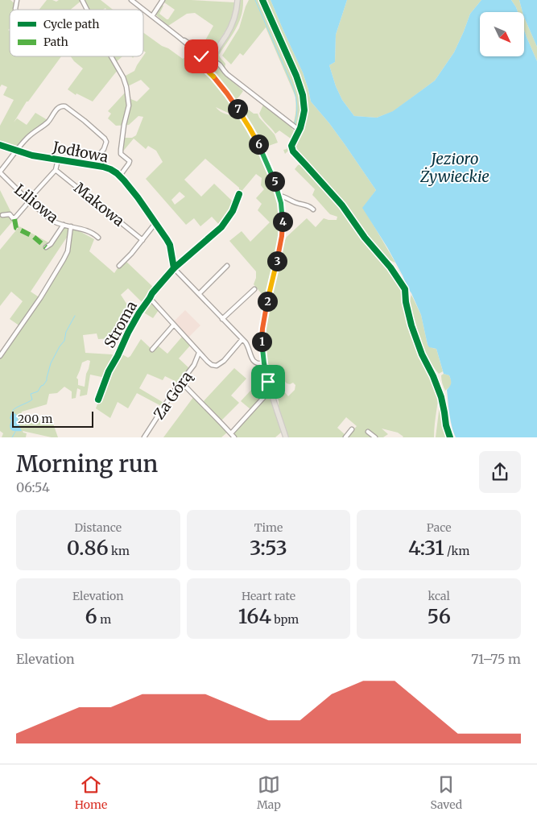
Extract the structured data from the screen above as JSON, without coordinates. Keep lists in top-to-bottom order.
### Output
{
  "streets": {
    "street": [
      "Jodłowa",
      "Liliowa",
      "Makowa",
      "Stroma",
      "Za Górą"
    ]
  },
  "crossings": [
    ["Jodłowa", "Stroma"]
  ],
  "water": ["Jezioro Żywieckie"],
  "legend": ["Cycle path", "Path"],
  "scale_bar": "200 m",
  "north": "bottom right",
  "page": {
    "pins": [
      "7",
      "6",
      "5",
      "4",
      "3",
      "2",
      "1"
    ],
    "scale": "200 m",
    "heading": ["Morning run", "06:54"],
    "stats": [
      ["Distance", "0.86 km"],
      ["Time", "3:53"],
      ["Pace", "4:31 /km"],
      ["Elevation", "6 m"],
      ["Heart rate", "164 bpm"],
      ["kcal", "56"]
    ],
    "chart": ["Elevation", "71–75 m"],
    "tabs": ["Home", "Map", "Saved"]
  }
}
